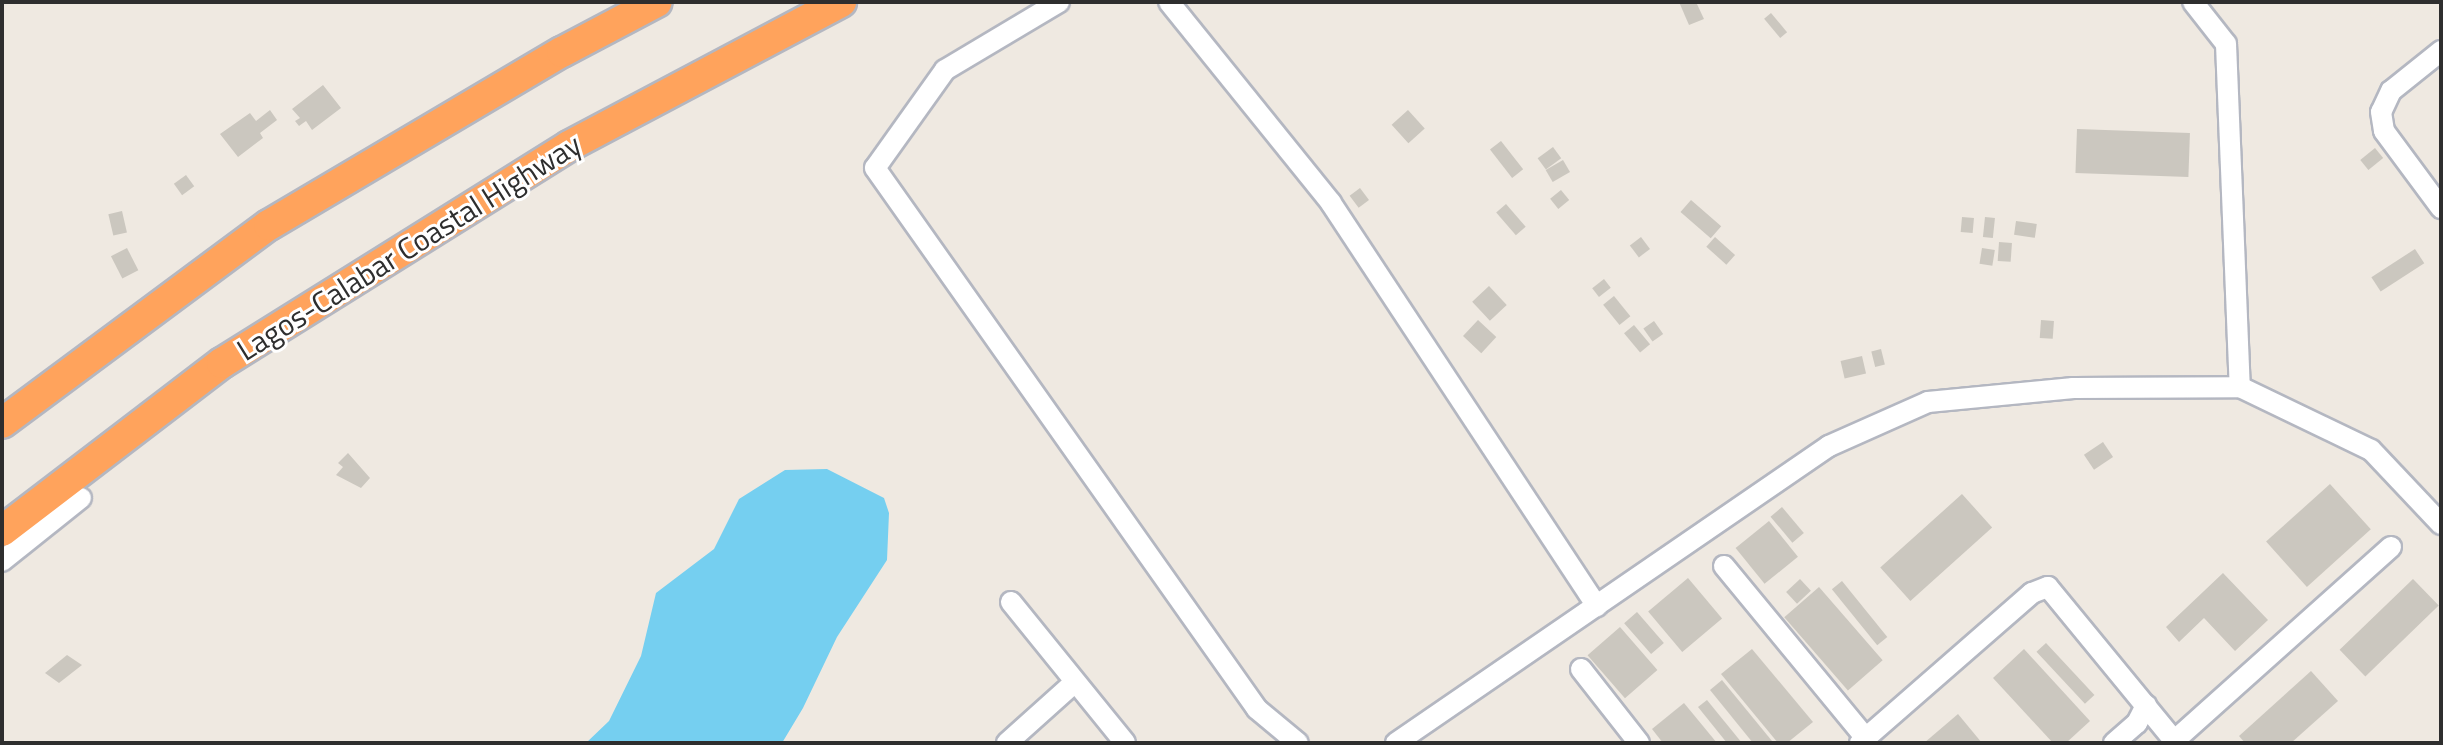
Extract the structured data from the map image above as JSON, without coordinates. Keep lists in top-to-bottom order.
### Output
{
  "streets": {
    "highway": ["Lagos-Calabar Coastal Highway"]
  }
}
